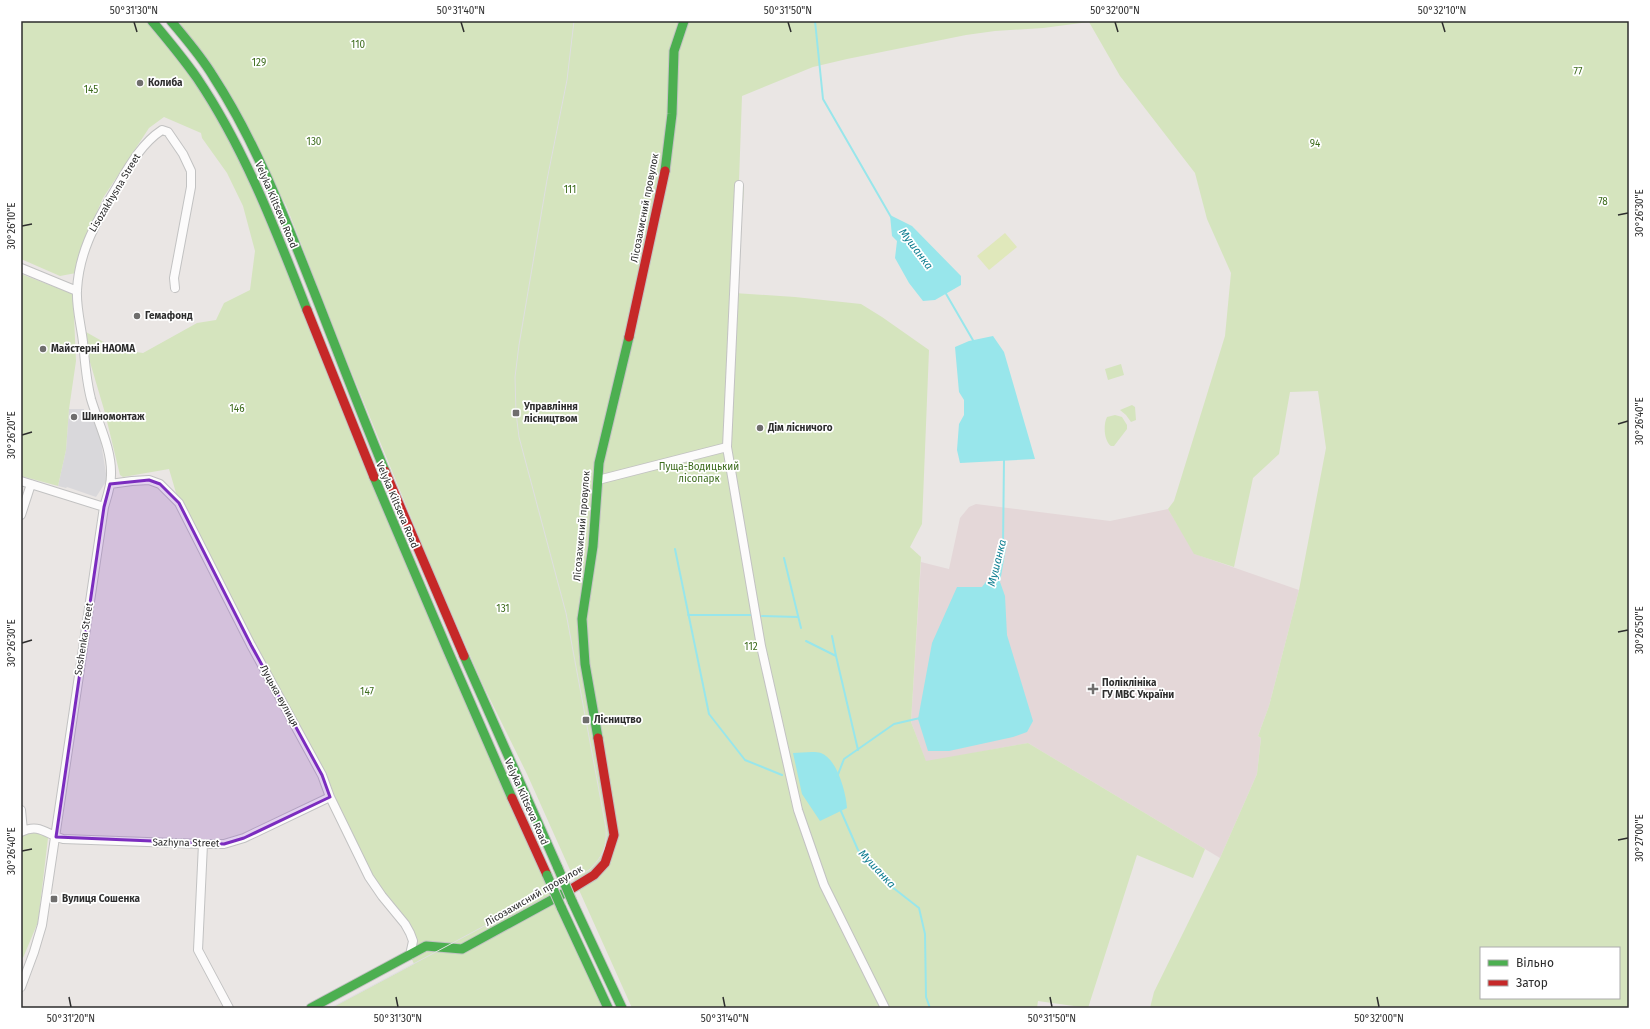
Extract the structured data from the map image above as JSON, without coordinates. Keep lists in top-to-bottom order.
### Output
{
  "streets": {
    "main road": ["Velyka Kiltseva Road", "Лісозахисний провулок"],
    "street": [
      "Lisozakhysna Street",
      "Soshenka Street",
      "Луцька вулиця",
      "Sazhyna Street"
    ]
  },
  "crossings": [
    ["Lisozakhysna Street", "Soshenka Street"],
    ["Лісозахисний провулок", "Луцька вулиця"],
    ["Soshenka Street", "Луцька вулиця"],
    ["Soshenka Street", "Sazhyna Street"],
    ["Луцька вулиця", "Sazhyna Street"]
  ],
  "water": ["Мушанка"],
  "parks": [
    "110",
    "129",
    "77",
    "145",
    "130",
    "94",
    "111",
    "78",
    "146",
    "Пуща-Водицький лісопарк",
    "131",
    "112",
    "147"
  ],
  "places": {
    "other": [
      "Колиба",
      "Гемафонд",
      "Майстерні НАОМА",
      "Шиномонтаж",
      "Дім лісничого"
    ],
    "transit": ["Управління лісництвом", "Лісництво", "Вулиця Сошенка"],
    "health": ["Поліклініка ГУ МВС України"]
  },
  "legend": ["Вільно", "Затор"],
  "coordinates": [
    "50°31'30\"N",
    "50°31'40\"N",
    "50°31'50\"N",
    "50°32'00\"N",
    "50°32'10\"N",
    "30°26'30\"E",
    "30°26'10\"E",
    "30°26'40\"E",
    "30°26'20\"E",
    "30°26'50\"E",
    "30°27'00\"E",
    "50°31'20\"N"
  ]
}
